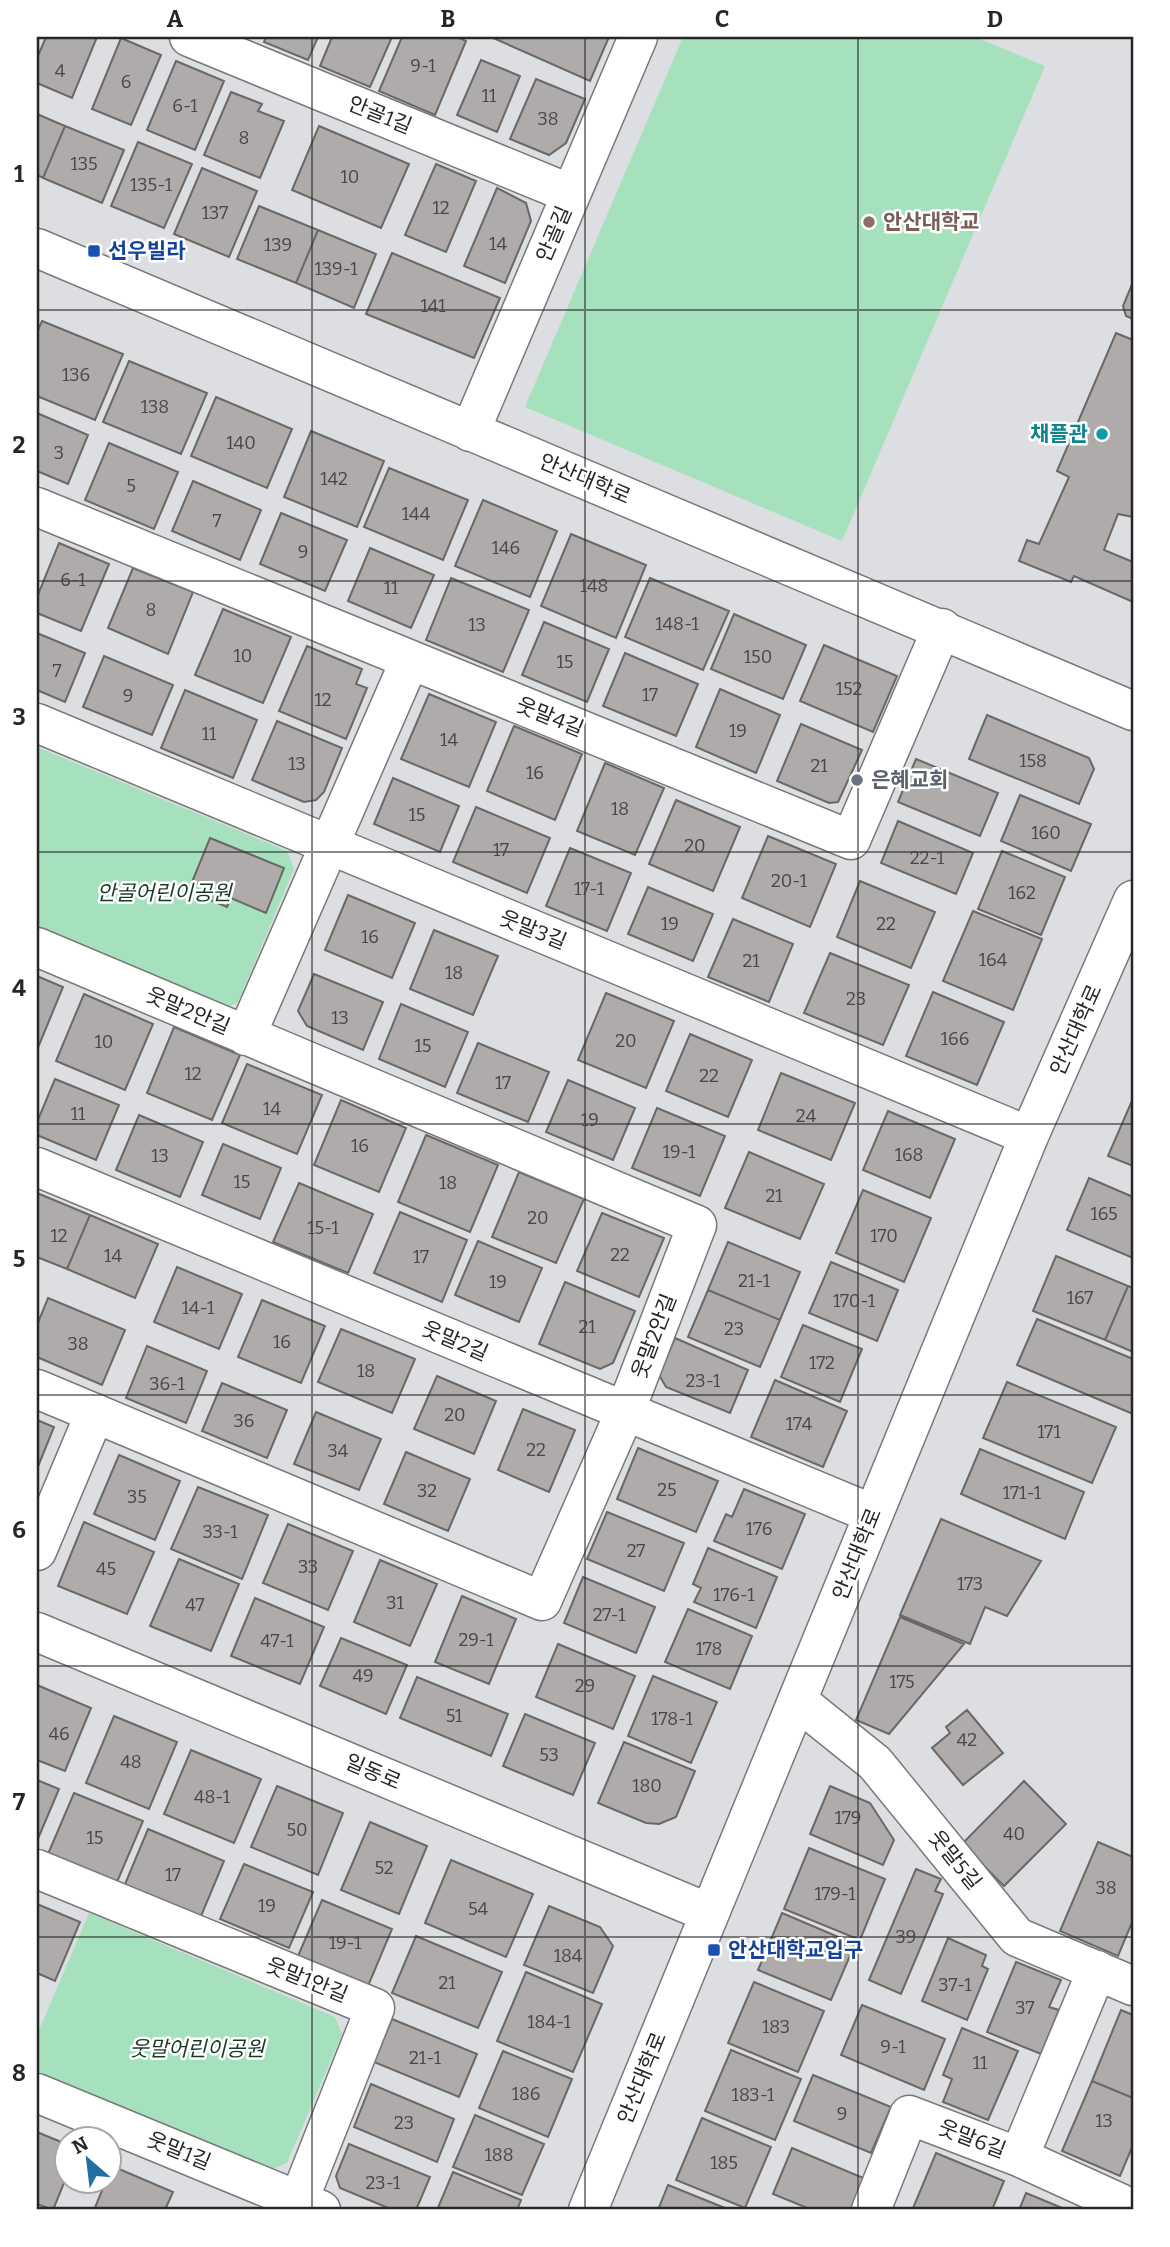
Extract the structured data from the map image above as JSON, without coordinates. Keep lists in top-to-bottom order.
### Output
{
  "streets": {
    "street": [
      "안골1길",
      "안골길",
      "안산대학로",
      "웃말4길",
      "웃말3길",
      "웃말2안길",
      "웃말2길",
      "일동로",
      "웃말5길",
      "웃말1안길",
      "웃말6길",
      "웃말1길"
    ]
  },
  "crossings": [
    ["안골1길", "안골길"],
    ["안골길", "안산대학로"],
    ["안산대학로", "웃말4길"],
    ["안산대학로", "웃말3길"],
    ["안산대학로", "웃말2길"],
    ["안산대학로", "일동로"],
    ["안산대학로", "웃말5길"],
    ["웃말2안길", "웃말2길"],
    ["웃말1안길", "웃말1길"]
  ],
  "parks": ["안골어린이공원", "웃말어린이공원"],
  "places": {
    "other": ["안산대학교", "채플관", "은혜교회"],
    "transit": ["선우빌라", "안산대학교입구"]
  },
  "house_numbers": [
    "9-1",
    "4",
    "6",
    "11",
    "6-1",
    "38",
    "8",
    "135",
    "10",
    "135-1",
    "12",
    "137",
    "14",
    "139",
    "139-1",
    "141",
    "136",
    "138",
    "140",
    "3",
    "142",
    "5",
    "144",
    "7",
    "146",
    "9",
    "6-1",
    "148",
    "11",
    "8",
    "148-1",
    "13",
    "10",
    "150",
    "15",
    "7",
    "152",
    "17",
    "9",
    "12",
    "19",
    "11",
    "14",
    "158",
    "13",
    "21",
    "16",
    "18",
    "15",
    "160",
    "20",
    "17",
    "22-1",
    "20-1",
    "17-1",
    "162",
    "19",
    "22",
    "16",
    "164",
    "21",
    "18",
    "23",
    "13",
    "166",
    "20",
    "10",
    "15",
    "12",
    "22",
    "17",
    "14",
    "11",
    "24",
    "19",
    "16",
    "19-1",
    "168",
    "13",
    "15",
    "18",
    "21",
    "165",
    "20",
    "15-1",
    "12",
    "170",
    "22",
    "14",
    "17",
    "21-1",
    "19",
    "167",
    "170-1",
    "14-1",
    "21",
    "23",
    "16",
    "38",
    "172",
    "18",
    "23-1",
    "36-1",
    "20",
    "36",
    "174",
    "171",
    "22",
    "34",
    "25",
    "32",
    "171-1",
    "35",
    "176",
    "33-1",
    "27",
    "33",
    "45",
    "173",
    "176-1",
    "31",
    "47",
    "27-1",
    "29-1",
    "47-1",
    "178",
    "49",
    "175",
    "29",
    "51",
    "178-1",
    "46",
    "42",
    "53",
    "48",
    "180",
    "48-1",
    "179",
    "50",
    "40",
    "15",
    "52",
    "17",
    "38",
    "179-1",
    "19",
    "54",
    "39",
    "19-1",
    "184",
    "21",
    "37-1",
    "37",
    "184-1",
    "183",
    "9-1",
    "21-1",
    "11",
    "186",
    "183-1",
    "9",
    "13",
    "23",
    "188",
    "185",
    "23-1"
  ],
  "north": "top left",
  "grid": {
    "columns": [
      "A",
      "B",
      "C",
      "D"
    ],
    "rows": [
      "1",
      "2",
      "3",
      "4",
      "5",
      "6",
      "7",
      "8"
    ]
  }
}
